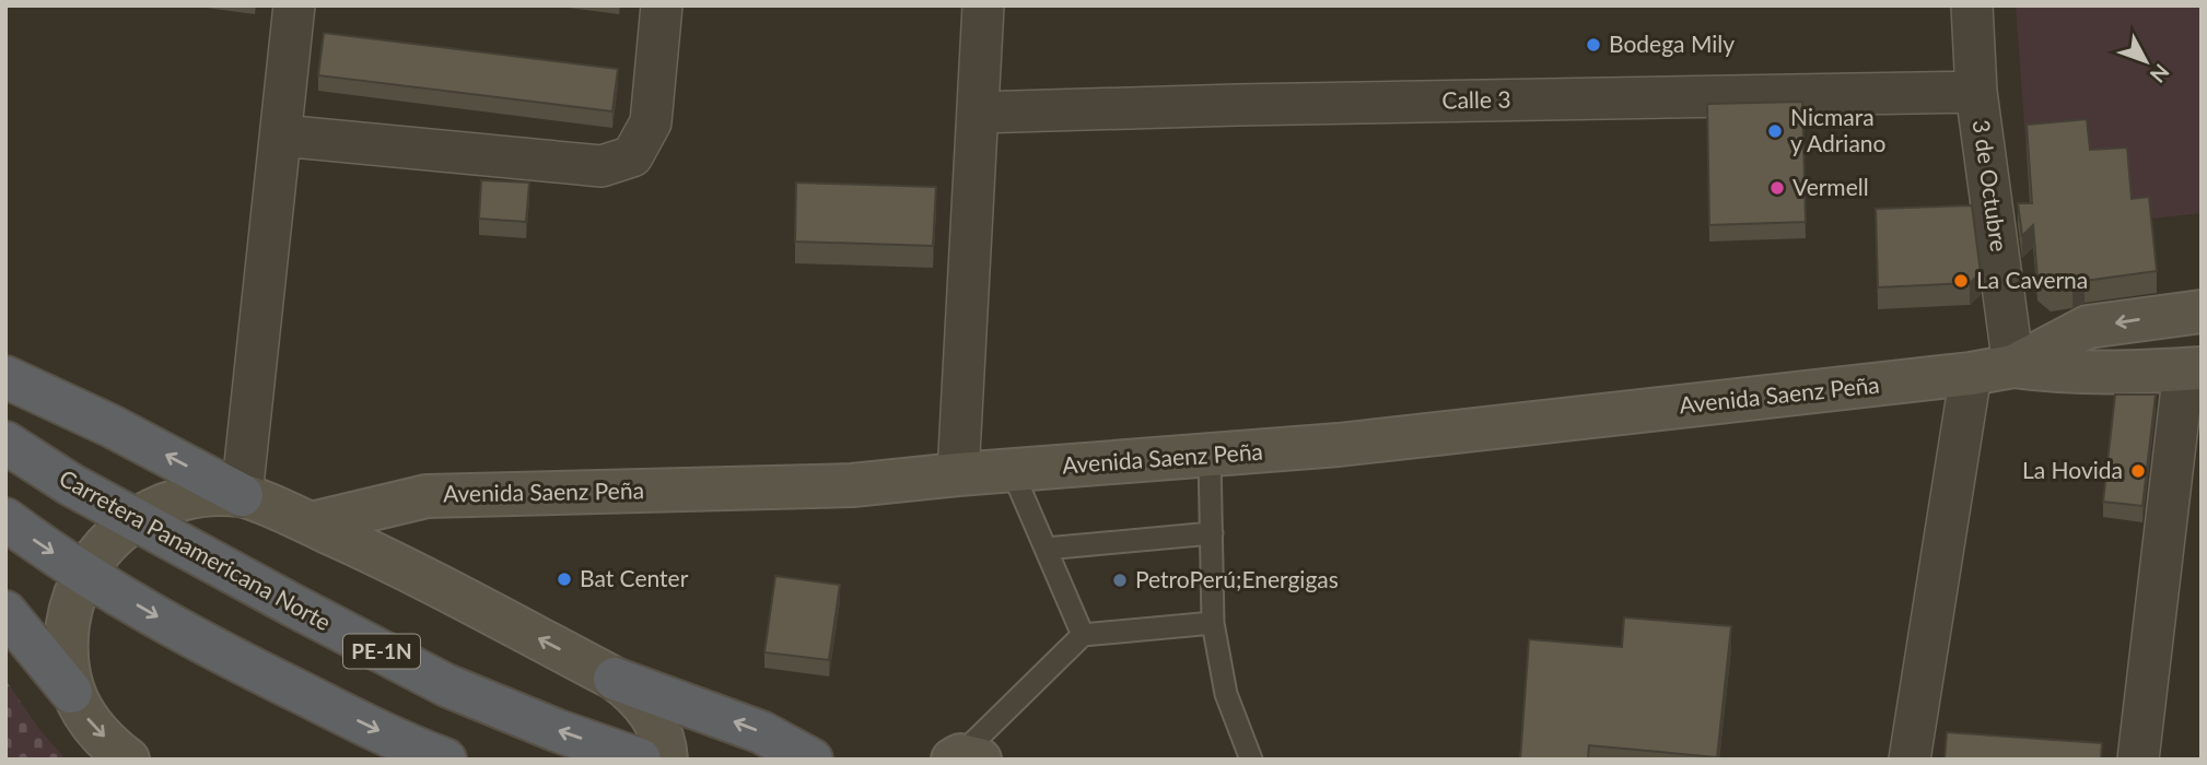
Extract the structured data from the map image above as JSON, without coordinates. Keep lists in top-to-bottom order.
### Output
{
  "streets": {
    "highway": ["Carretera Panamericana Norte", "PE-1N"],
    "main road": ["Avenida Saenz Peña"],
    "street": ["Calle 3", "3 de Octubre"]
  },
  "crossings": [
    ["Calle 3", "3 de Octubre"],
    ["3 de Octubre", "Avenida Saenz Peña"]
  ],
  "places": [
    "Bodega Mily",
    "Nicmara y Adriano",
    "Vermell",
    "La Caverna",
    "La Hovida",
    "Bat Center",
    "PetroPerú;Energigas"
  ],
  "north": "bottom right"
}
